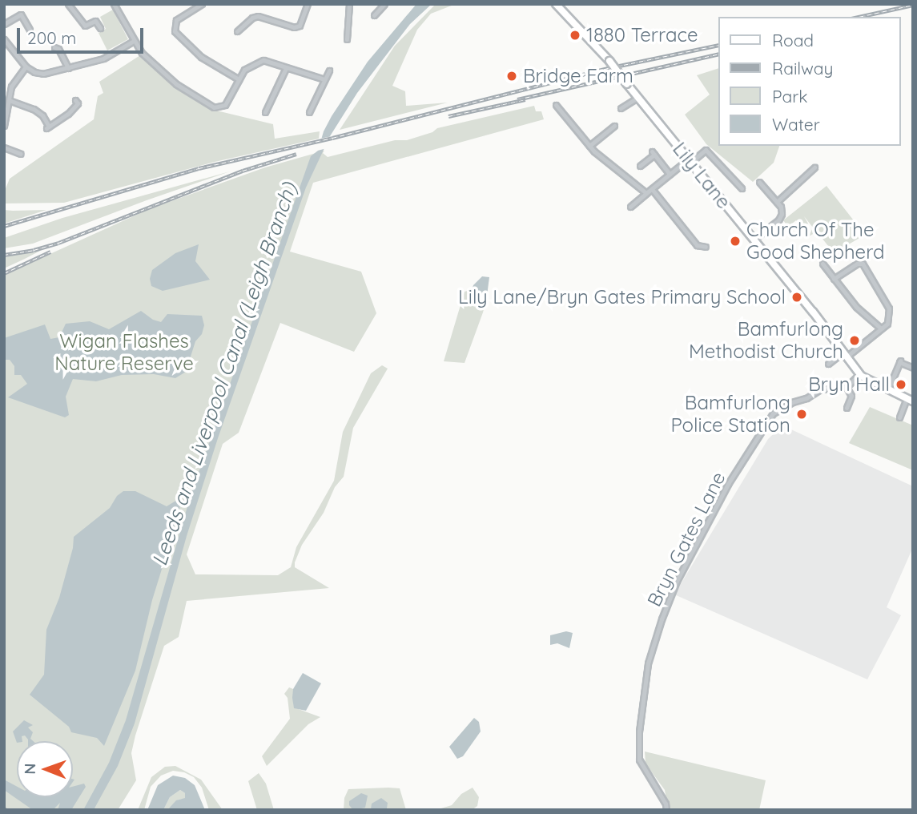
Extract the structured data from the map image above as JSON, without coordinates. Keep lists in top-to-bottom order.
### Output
{
  "streets": {
    "main road": ["Lily Lane"],
    "street": ["Bryn Gates Lane"]
  },
  "water": ["Leeds and Liverpool Canal (Leigh Branch)"],
  "parks": ["Wigan Flashes Nature Reserve"],
  "places": [
    "1880 Terrace",
    "Bridge Farm",
    "Church Of The Good Shepherd",
    "Lily Lane/Bryn Gates Primary School",
    "Bamfurlong Methodist Church",
    "Bryn Hall",
    "Bamfurlong Police Station"
  ],
  "legend": [
    "Road",
    "Railway",
    "Park",
    "Water"
  ],
  "scale_bar": "200 m",
  "north": "left"
}
